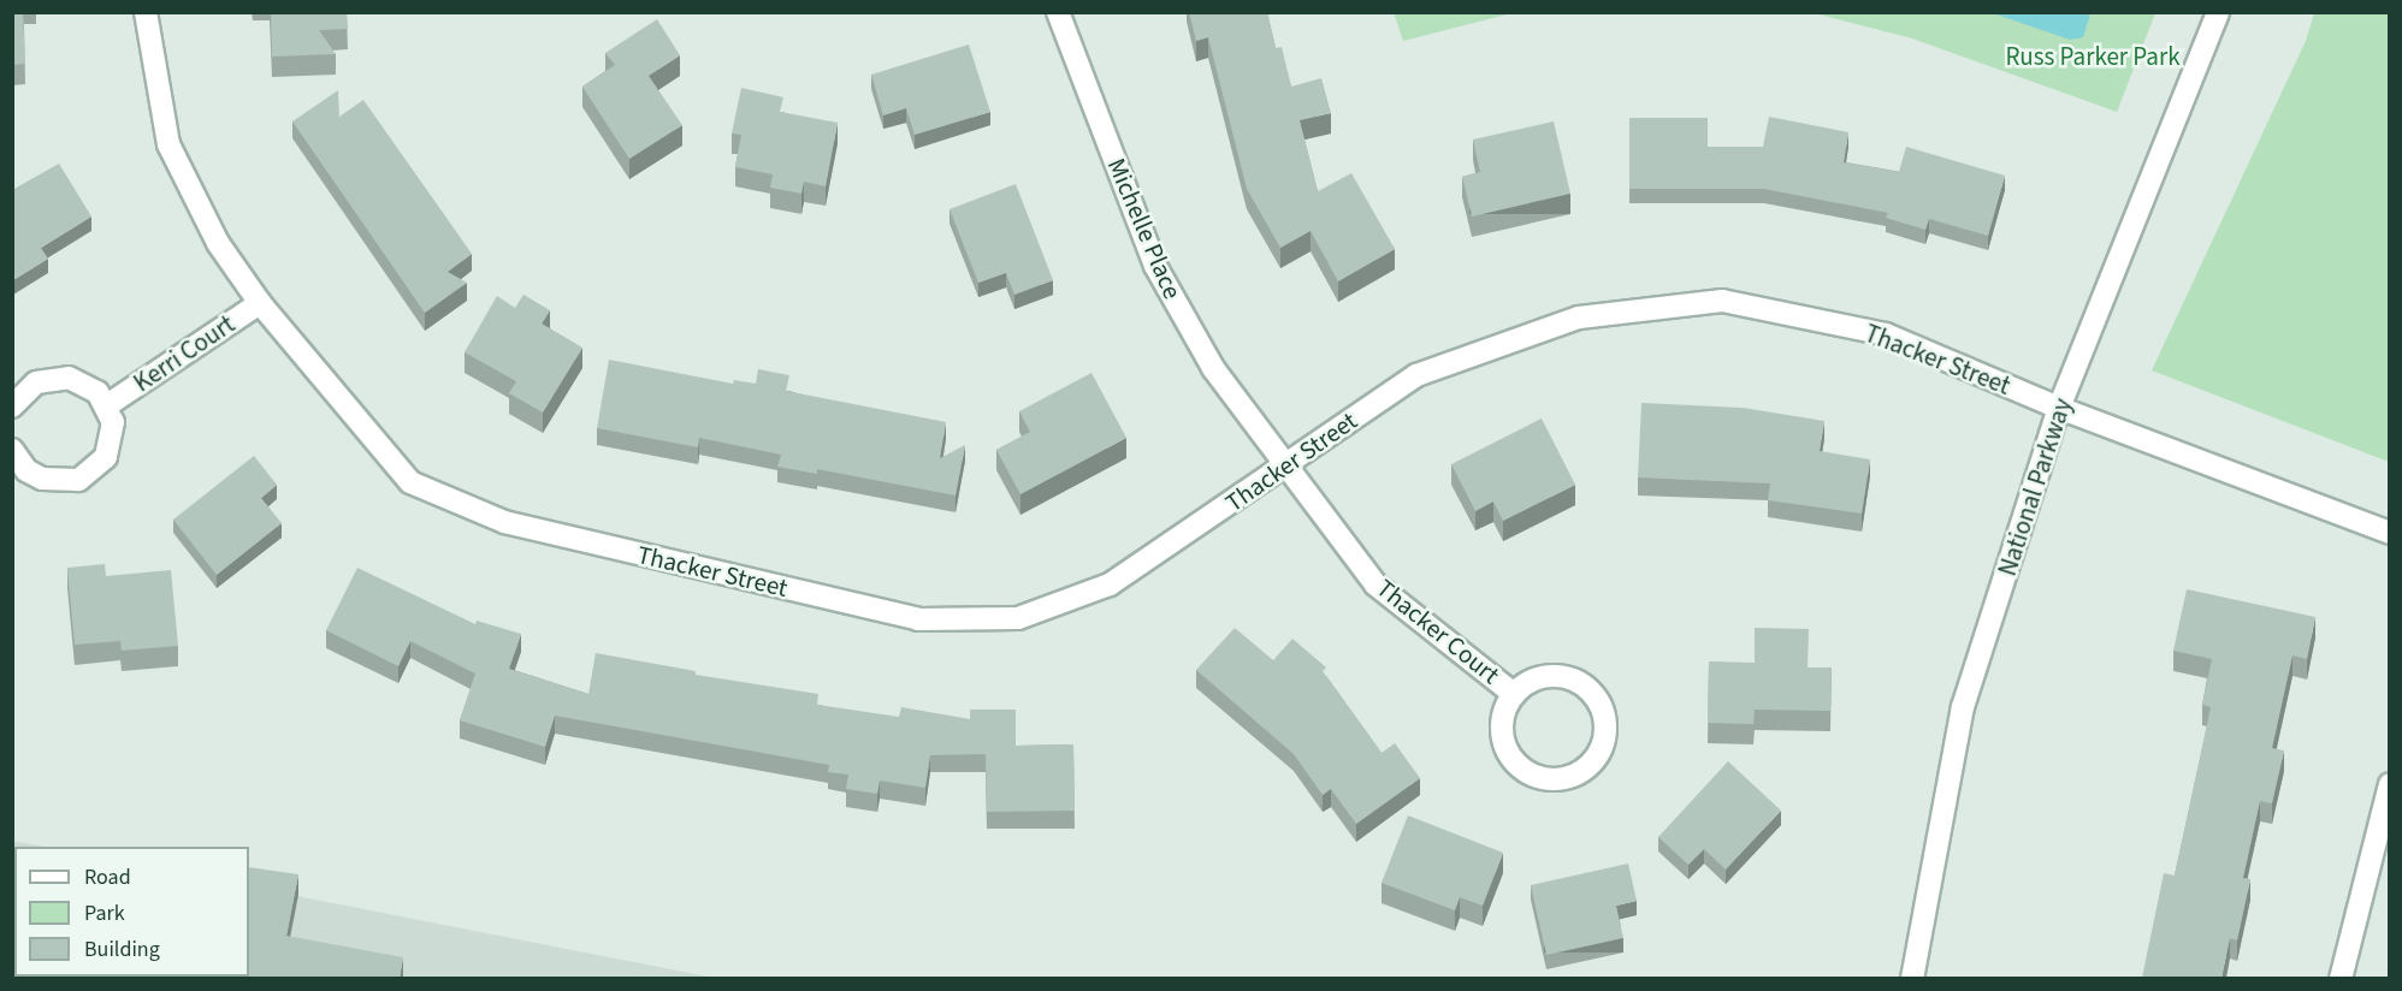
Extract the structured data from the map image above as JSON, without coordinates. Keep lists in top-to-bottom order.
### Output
{
  "streets": {
    "street": [
      "Michelle Place",
      "Kerri Court",
      "Thacker Street",
      "National Parkway",
      "Thacker Court"
    ]
  },
  "crossings": [
    ["Michelle Place", "Thacker Street"],
    ["Michelle Place", "Thacker Court"],
    ["Kerri Court", "Thacker Street"],
    ["Thacker Street", "National Parkway"],
    ["Thacker Street", "Thacker Court"]
  ],
  "parks": ["Russ Parker Park"],
  "legend": ["Road", "Park", "Building"]
}
